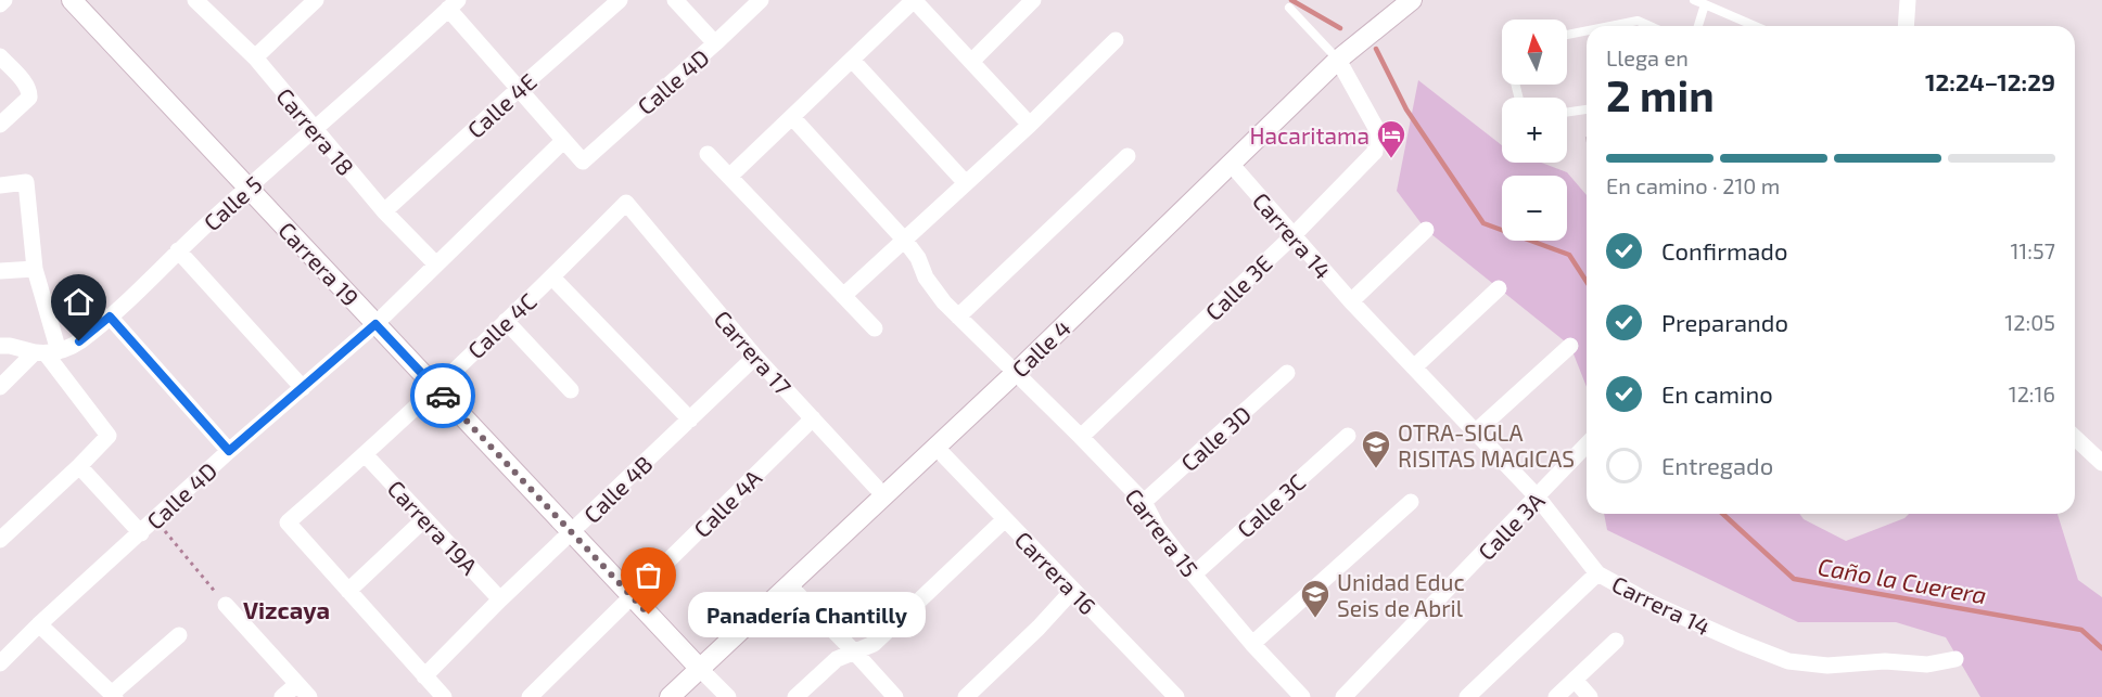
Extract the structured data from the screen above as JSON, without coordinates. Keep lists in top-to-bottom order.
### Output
{
  "streets": {
    "street": [
      "Calle 4D",
      "Calle 4E",
      "Carrera 18",
      "Calle 5",
      "Carrera 14",
      "Carrera 19",
      "Calle 3E",
      "Calle 4C",
      "Calle 4",
      "Carrera 17",
      "Calle 3D",
      "Calle 4B",
      "Calle 4A",
      "Calle 3C",
      "Calle 3A",
      "Carrera 19A",
      "Carrera 15",
      "Carrera 16"
    ]
  },
  "crossings": [
    ["Calle 4D", "Carrera 18"],
    ["Calle 4D", "Carrera 19"],
    ["Calle 4E", "Carrera 18"],
    ["Carrera 18", "Calle 5"],
    ["Calle 5", "Carrera 19"],
    ["Carrera 14", "Calle 3E"],
    ["Carrera 14", "Calle 4"],
    ["Carrera 14", "Calle 3A"],
    ["Carrera 19", "Calle 4C"],
    ["Carrera 19", "Calle 4"],
    ["Carrera 19", "Calle 4B"],
    ["Carrera 19", "Calle 4A"],
    ["Calle 3E", "Calle 4"],
    ["Calle 3E", "Carrera 15"],
    ["Calle 4C", "Carrera 17"],
    ["Calle 4C", "Carrera 19A"],
    ["Calle 4", "Carrera 17"],
    ["Calle 4", "Carrera 15"],
    ["Calle 4", "Carrera 16"],
    ["Carrera 17", "Calle 4B"],
    ["Carrera 17", "Calle 4A"],
    ["Calle 3D", "Carrera 15"],
    ["Calle 4B", "Carrera 19A"],
    ["Calle 3C", "Carrera 15"]
  ],
  "districts": ["Vizcaya"],
  "water": ["Caño la Cuerera"],
  "places": {
    "hotel": ["Hacaritama"],
    "school or university": ["OTRA-SIGLA RISITAS MAGICAS", "Unidad Educ Seis de Abril"],
    "other": ["Panadería Chantilly"]
  },
  "north": "top",
  "page": {
    "map_buttons": ["+", "−"],
    "heading": ["2 min", "Llega en", "12:24–12:29"],
    "bar": "En camino · 210 m",
    "list": [
      ["Confirmado", "11:57"],
      ["Preparando", "12:05"],
      ["En camino", "12:16"],
      "Entregado"
    ],
    "bubble": "Panadería Chantilly"
  }
}
